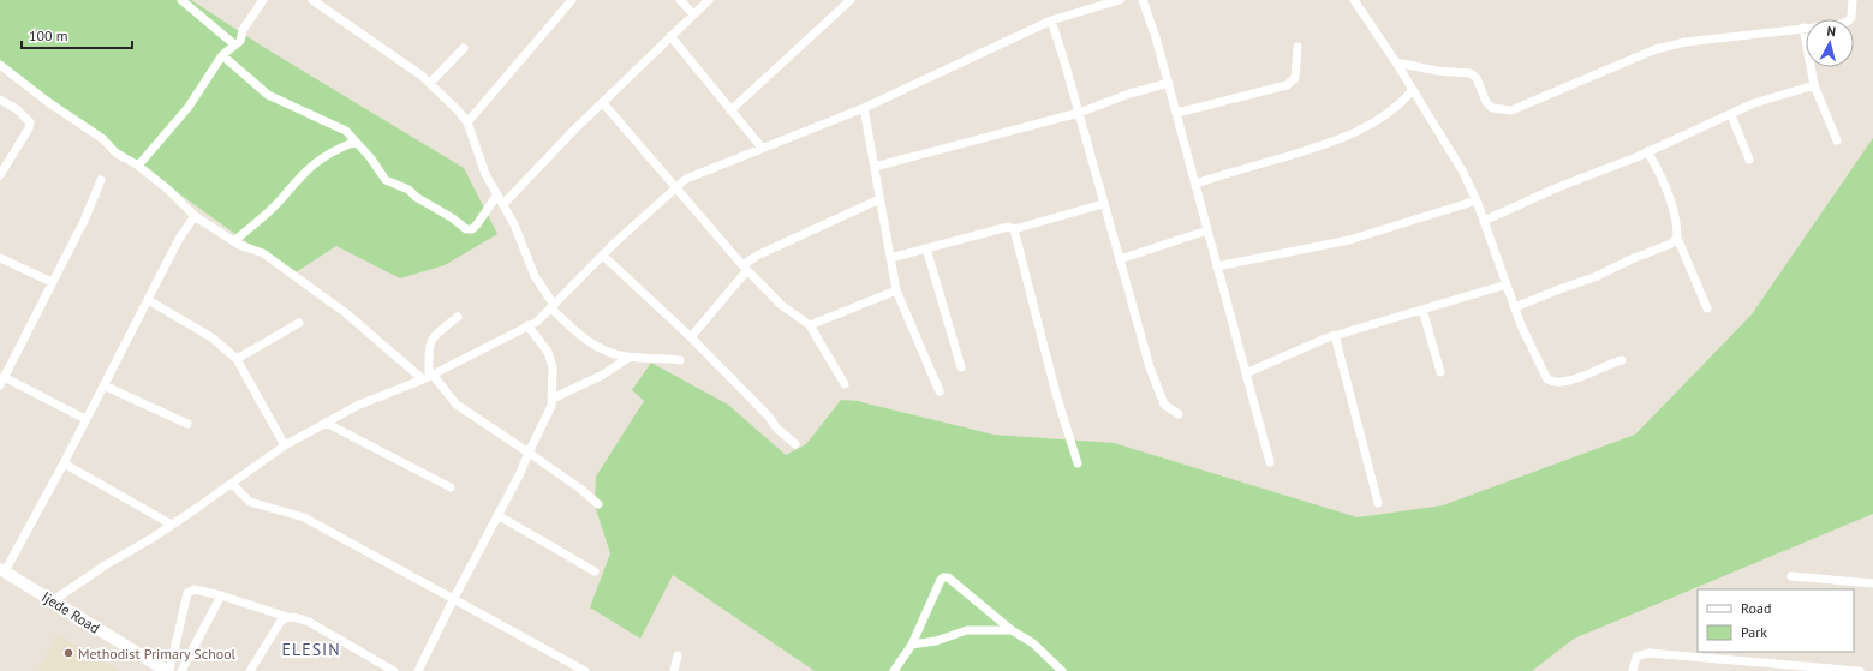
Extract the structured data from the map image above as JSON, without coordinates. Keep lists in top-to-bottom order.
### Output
{
  "streets": {
    "main road": ["Ijede Road"]
  },
  "districts": ["ELESIN"],
  "places": ["Methodist Primary School"],
  "legend": ["Road", "Park"],
  "scale_bar": "100 m",
  "north": "top"
}
